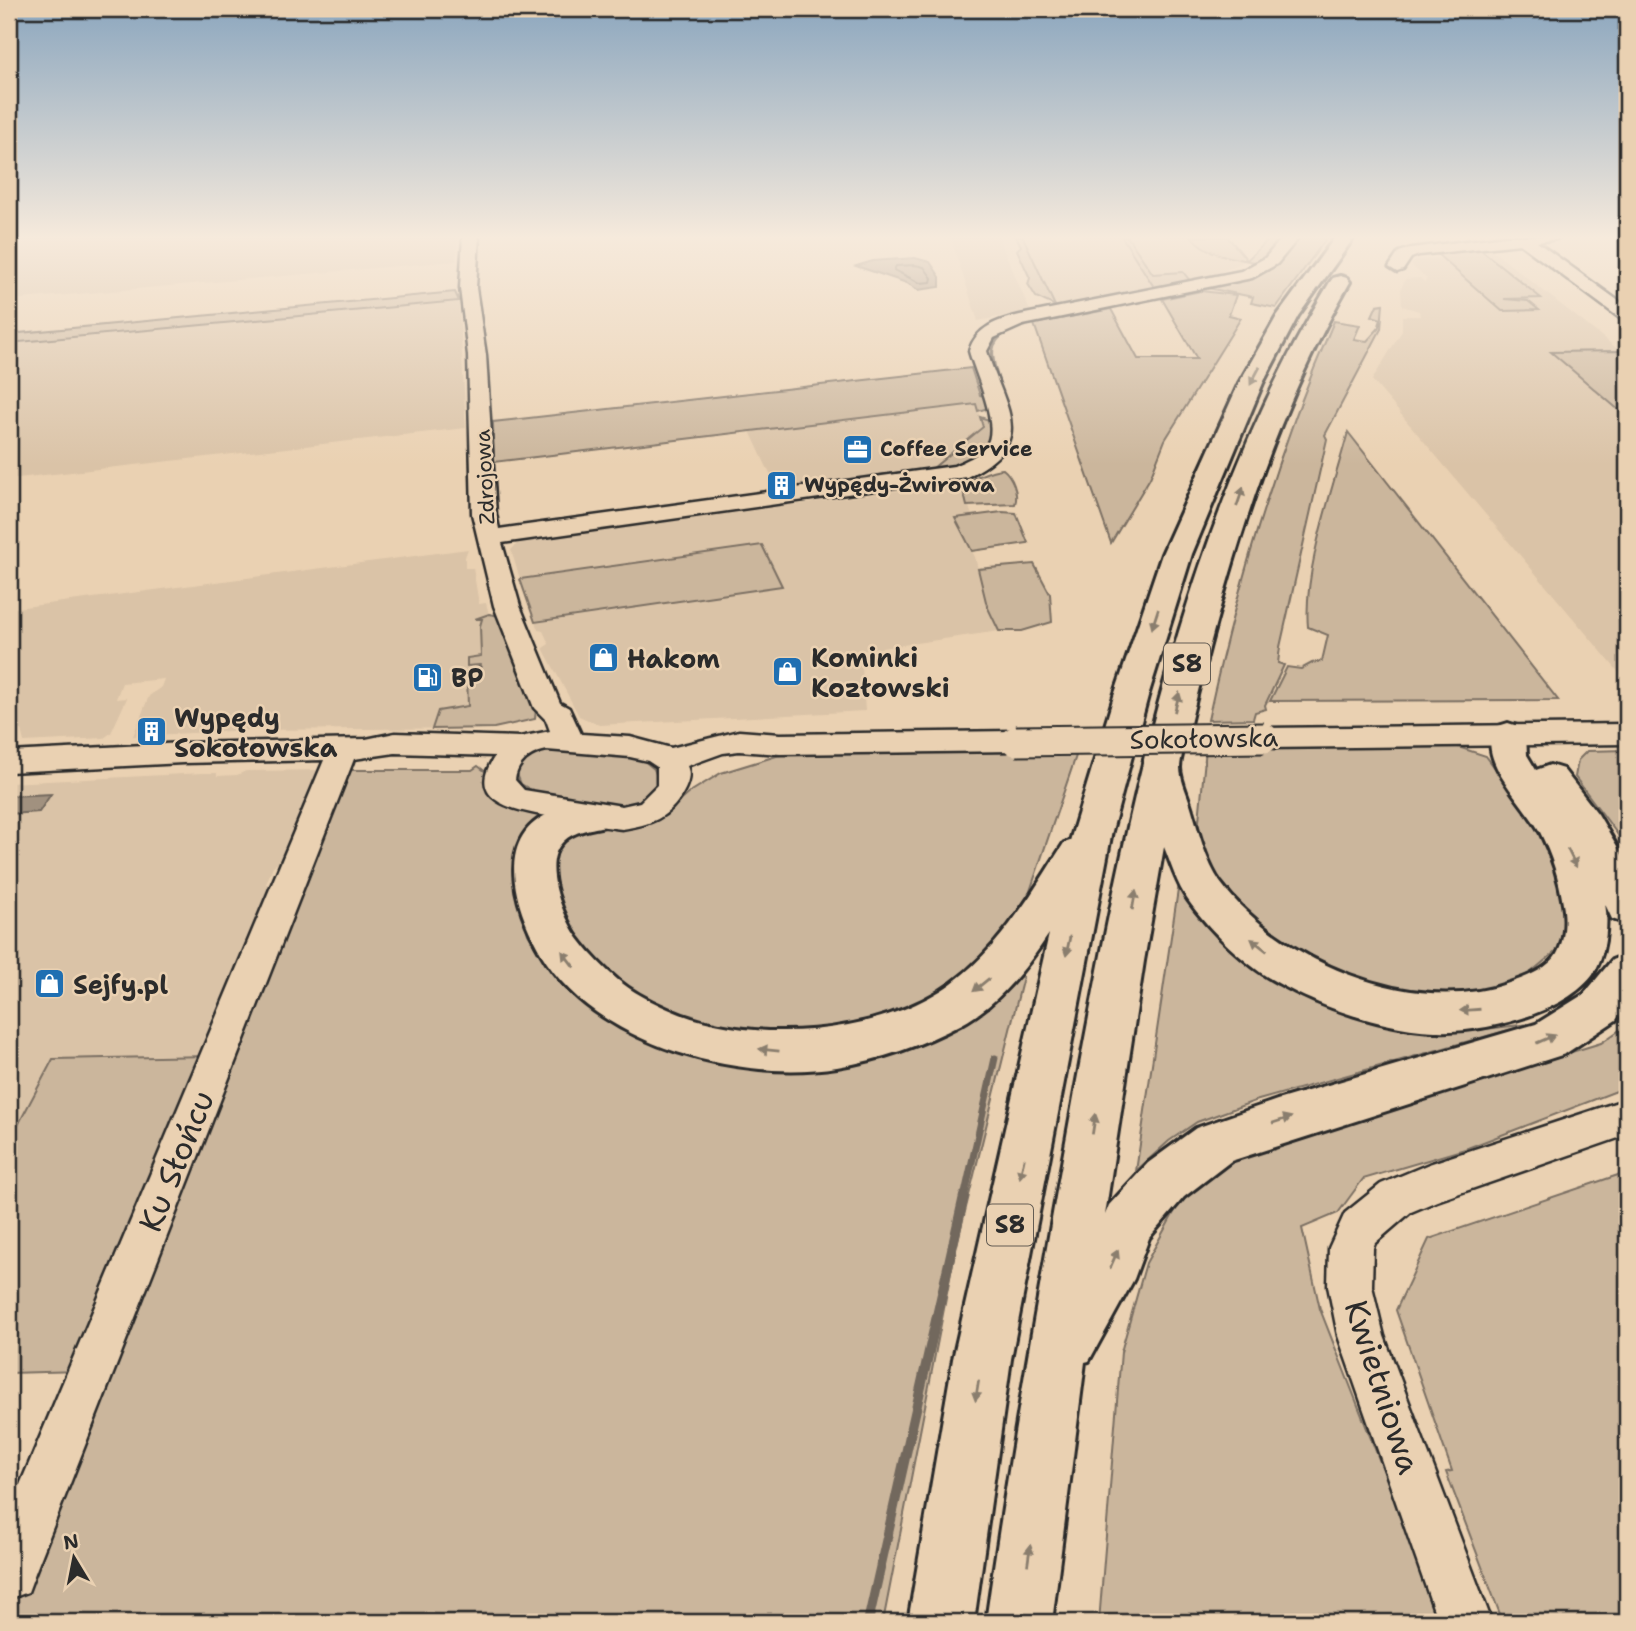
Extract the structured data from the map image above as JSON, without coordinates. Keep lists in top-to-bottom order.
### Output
{
  "streets": {
    "highway": ["S8"],
    "street": [
      "Zdrojowa",
      "Sokołowska",
      "Ku Słońcu",
      "Kwietniowa"
    ]
  },
  "places": {
    "office": ["Coffee Service"],
    "building": ["Wypędy-Żwirowa", "Wypędy Sokołowska"],
    "shop": ["Hakom", "Kominki Kozłowski", "Sejfy.pl"],
    "fuel station": ["BP"]
  },
  "north": "top"
}
